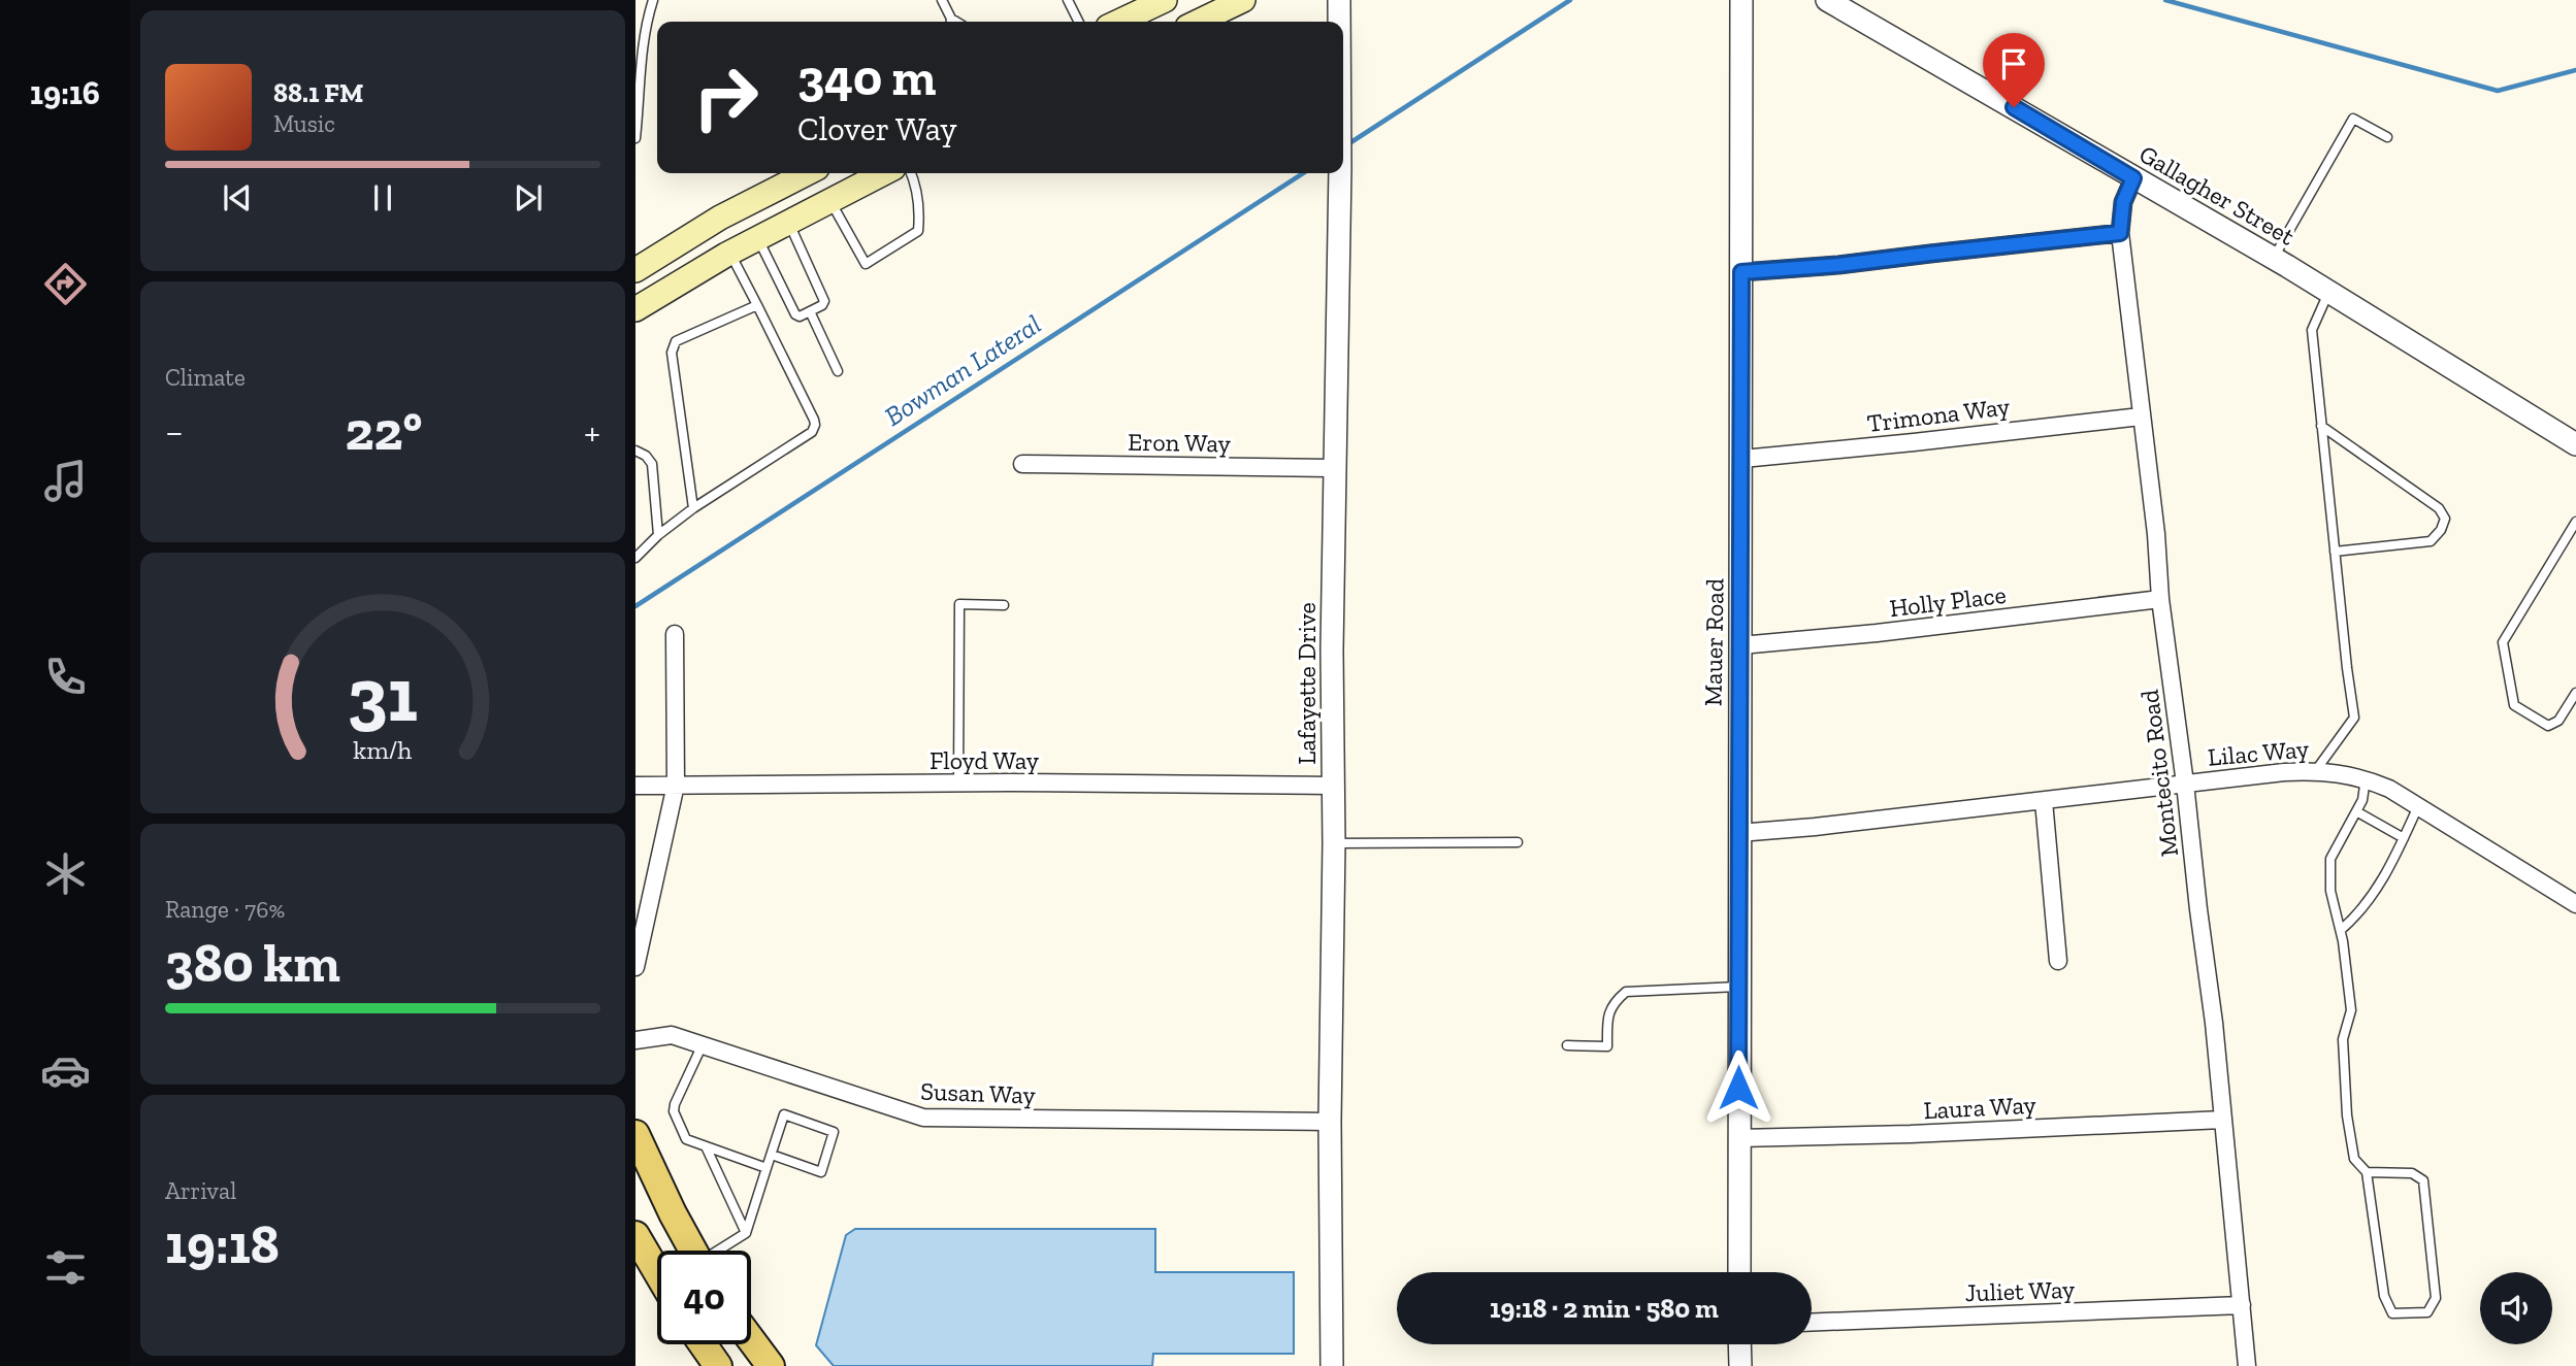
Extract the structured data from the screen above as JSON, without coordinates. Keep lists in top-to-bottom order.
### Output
{
  "streets": {
    "street": [
      "Gallagher Street",
      "Trimona Way",
      "Eron Way",
      "Holly Place",
      "Mauer Road",
      "Lafayette Drive",
      "Lilac Way",
      "Floyd Way",
      "Montecito Road",
      "Susan Way",
      "Laura Way",
      "Juliet Way"
    ]
  },
  "crossings": [
    ["Gallagher Street", "Montecito Road"],
    ["Trimona Way", "Mauer Road"],
    ["Trimona Way", "Montecito Road"],
    ["Eron Way", "Lafayette Drive"],
    ["Holly Place", "Mauer Road"],
    ["Holly Place", "Montecito Road"],
    ["Mauer Road", "Lilac Way"],
    ["Mauer Road", "Laura Way"],
    ["Lafayette Drive", "Floyd Way"],
    ["Lafayette Drive", "Susan Way"],
    ["Lilac Way", "Montecito Road"],
    ["Montecito Road", "Laura Way"],
    ["Montecito Road", "Juliet Way"]
  ],
  "water": ["Bowman Lateral"],
  "page": {
    "tabs": "19:16",
    "turn": ["340 m", "Clover Way"],
    "song": ["88.1 FM", "Music"],
    "tile": [
      "Climate",
      ["Range · 76%", "380 km"],
      ["Arrival", "19:18"]
    ],
    "heat": ["−", "22°", "+"],
    "limit": "40",
    "trip": "19:18 · 2 min · 580 m",
    "gauge": ["31", "km/h"]
  }
}
